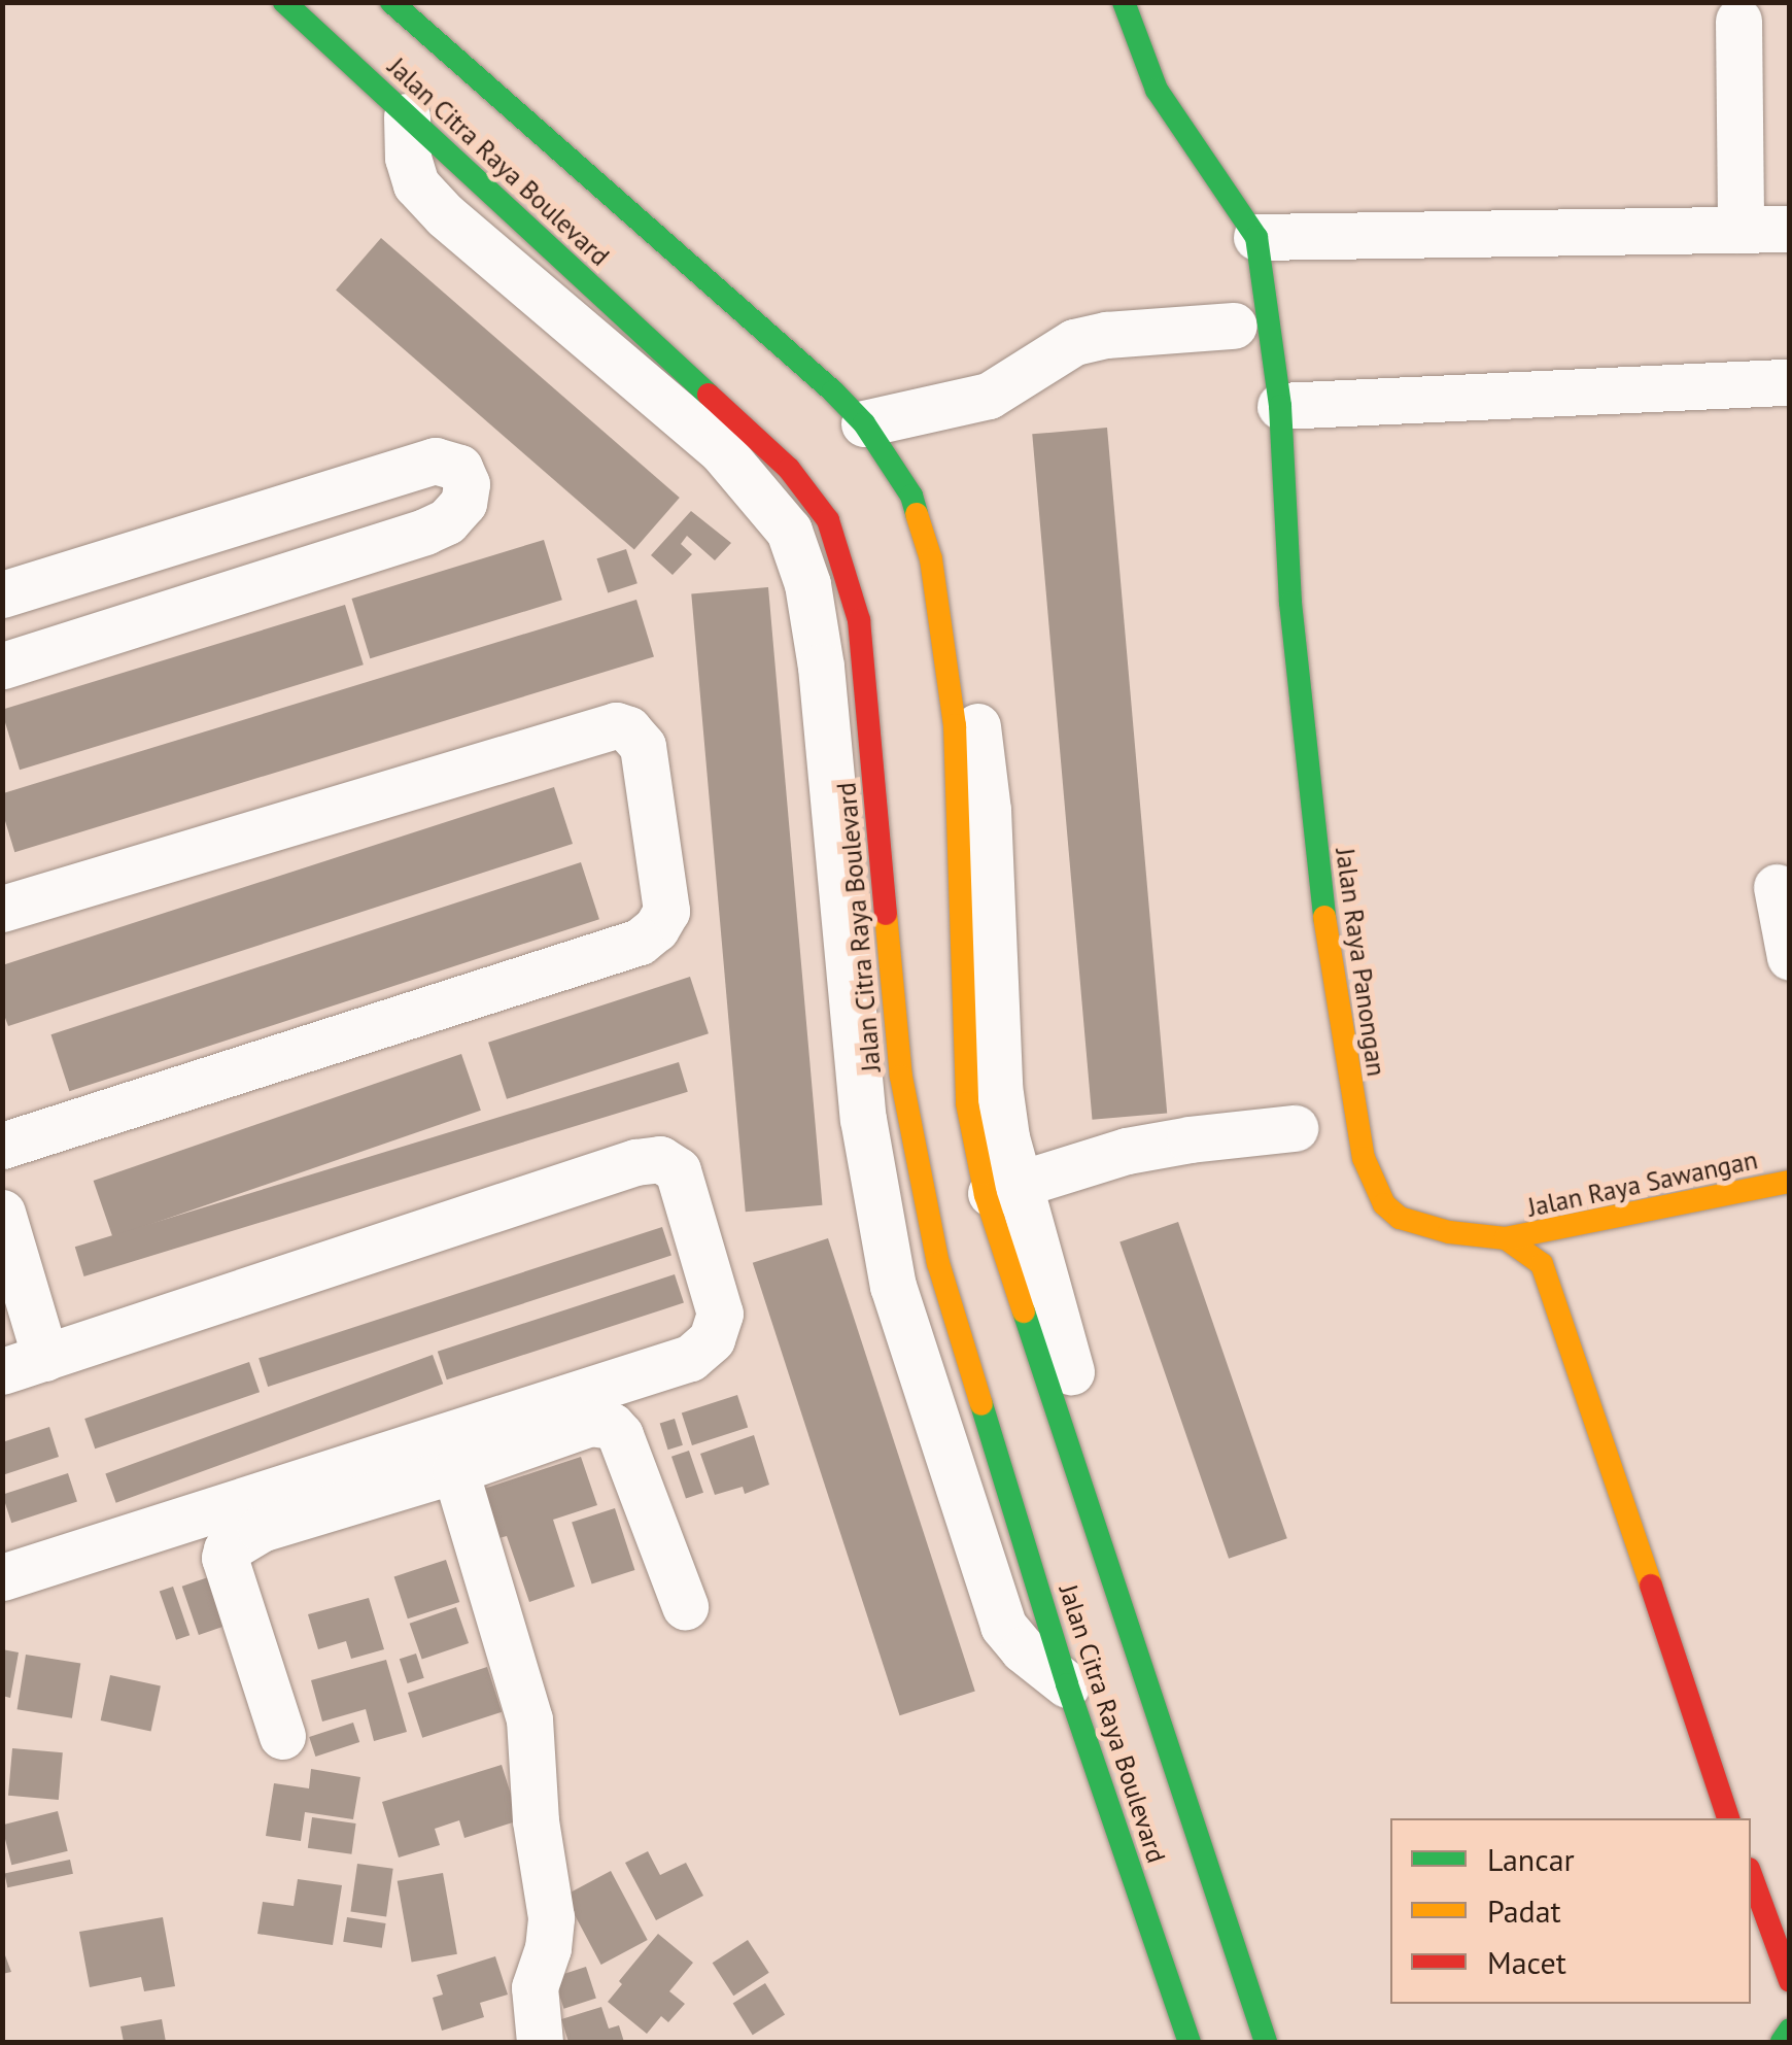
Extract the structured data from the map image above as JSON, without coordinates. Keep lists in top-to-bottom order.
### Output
{
  "streets": {
    "street": ["Jalan Citra Raya Boulevard", "Jalan Raya Panongan", "Jalan Raya Sawangan"]
  },
  "crossings": [
    ["Jalan Raya Panongan", "Jalan Raya Sawangan"]
  ],
  "legend": ["Lancar", "Padat", "Macet"]
}
